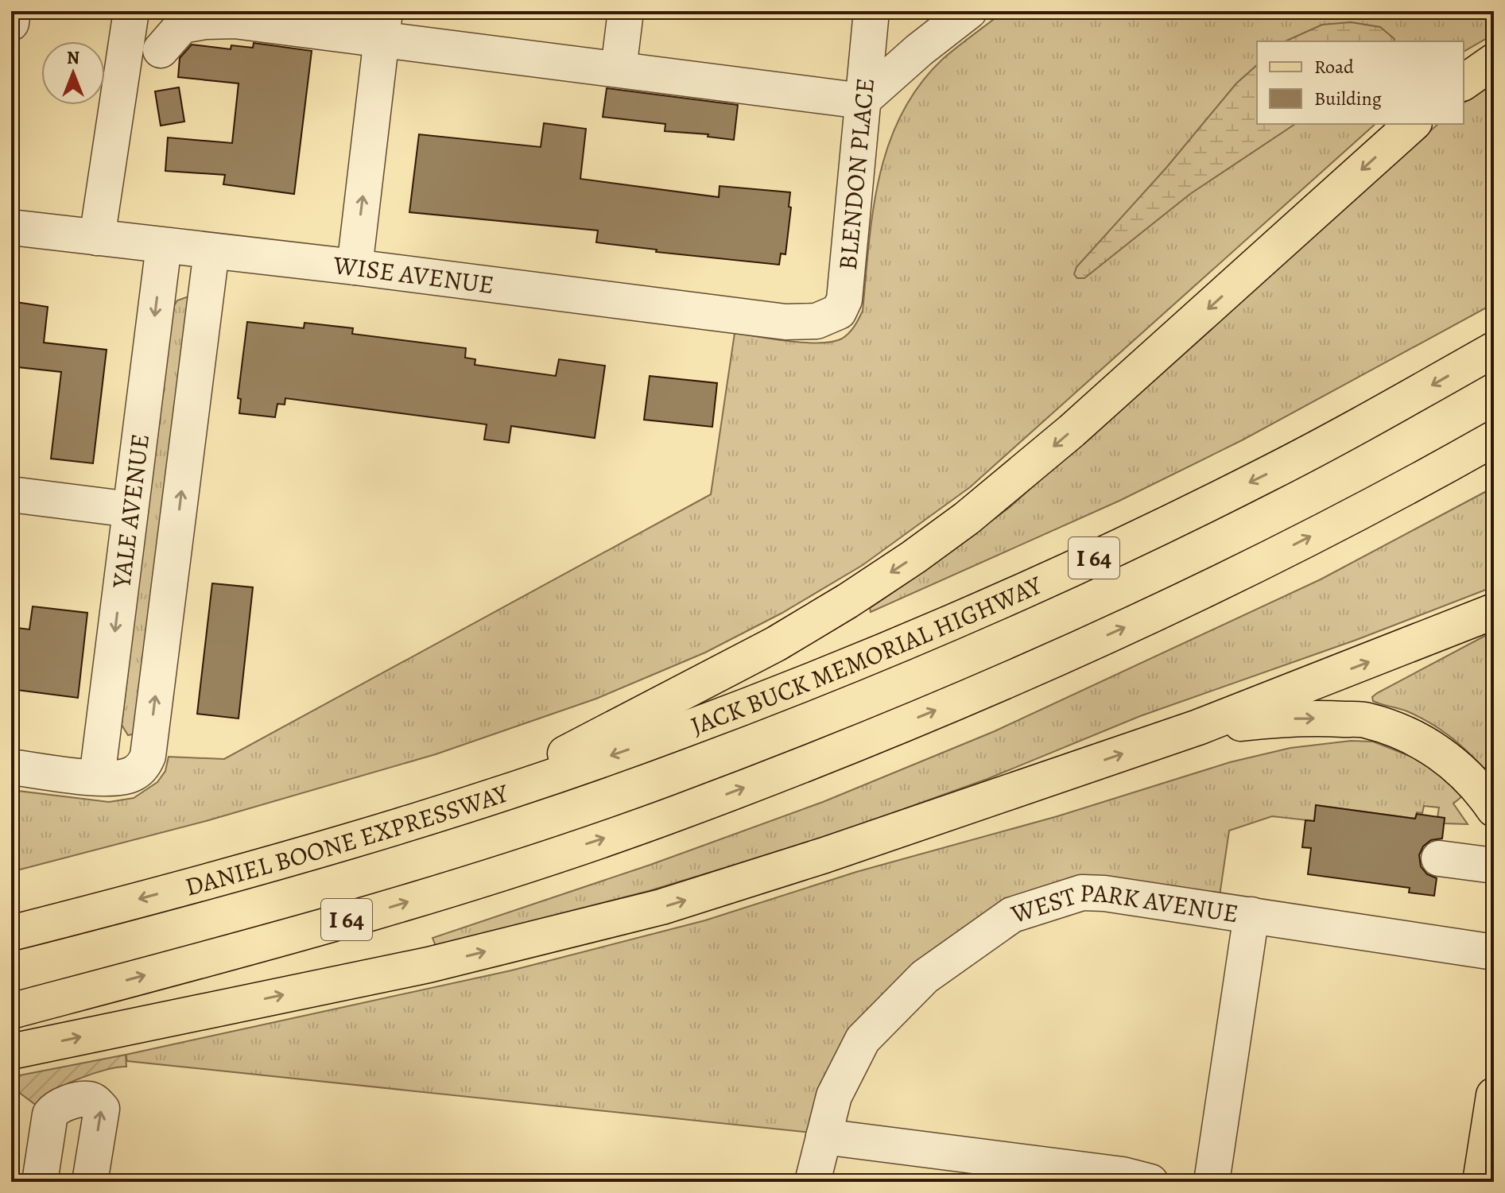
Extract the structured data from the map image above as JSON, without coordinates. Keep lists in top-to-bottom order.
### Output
{
  "streets": {
    "main road": ["I 64", "JACK BUCK MEMORIAL HIGHWAY", "DANIEL BOONE EXPRESSWAY"],
    "street": [
      "BLENDON PLACE",
      "WISE AVENUE",
      "YALE AVENUE",
      "WEST PARK AVENUE"
    ]
  },
  "crossings": [
    ["BLENDON PLACE", "WISE AVENUE"],
    ["WISE AVENUE", "YALE AVENUE"],
    ["JACK BUCK MEMORIAL HIGHWAY", "DANIEL BOONE EXPRESSWAY"]
  ],
  "legend": ["Road", "Building"],
  "north": "top"
}
